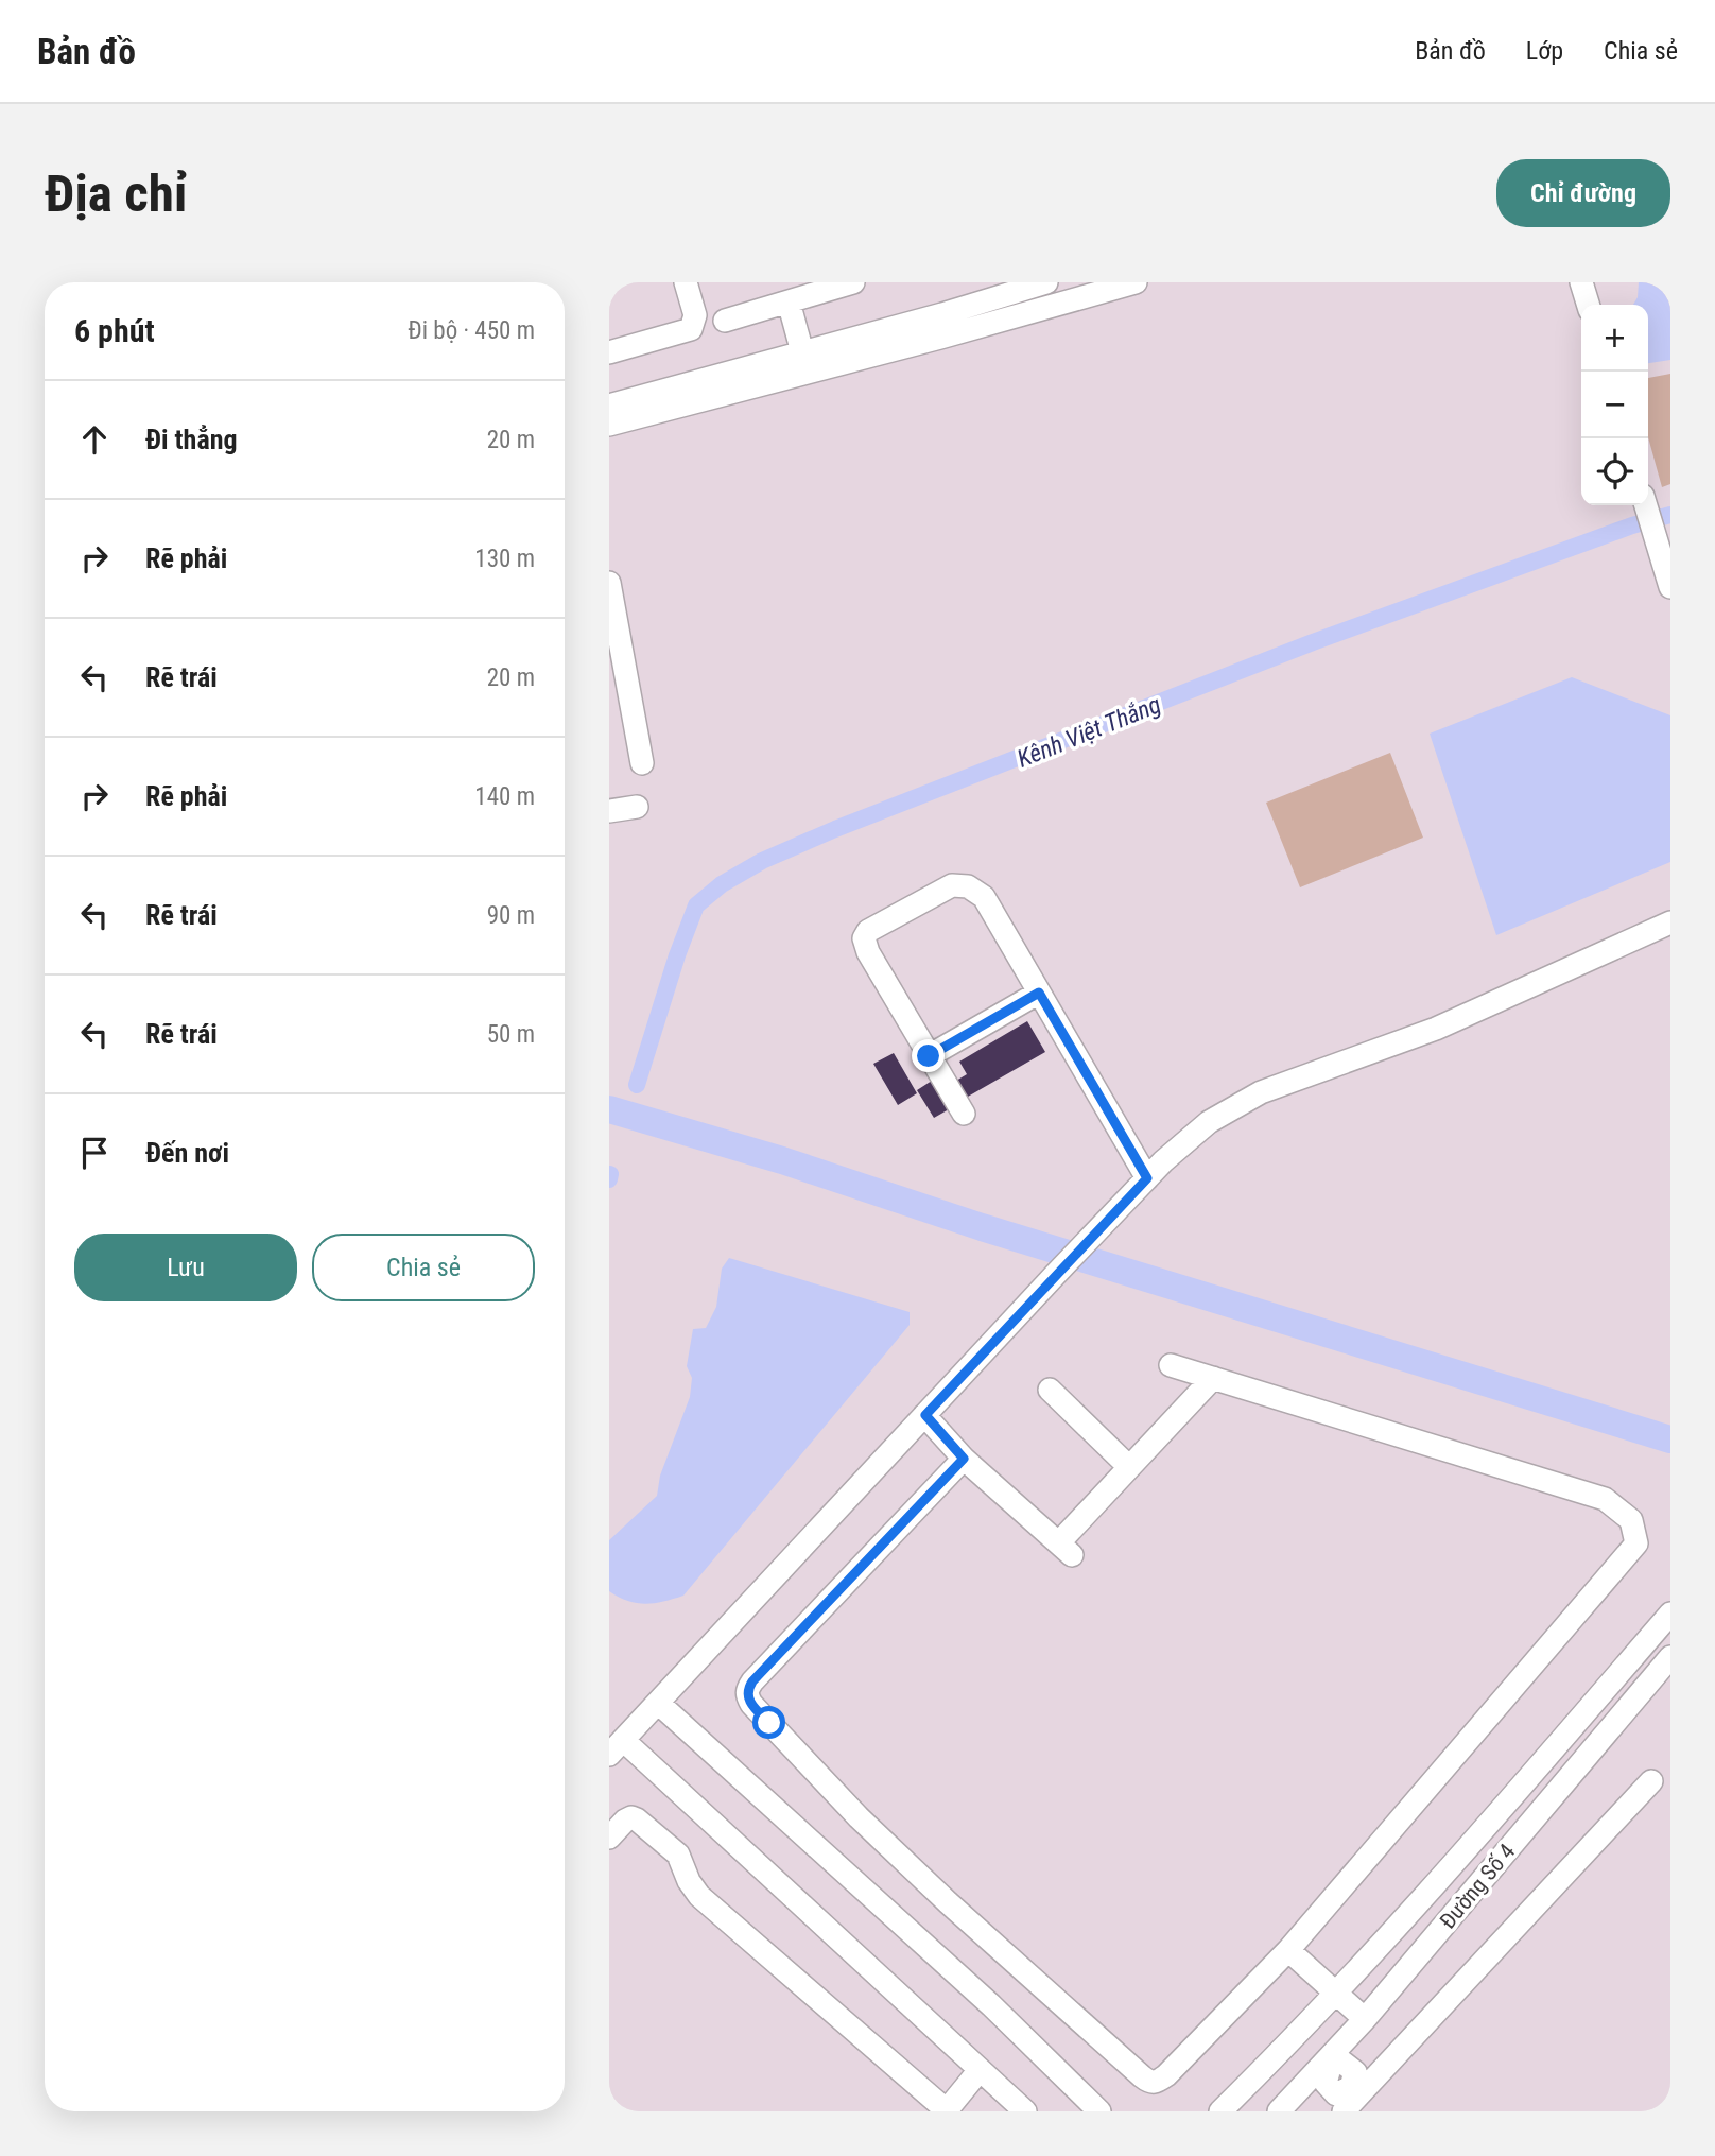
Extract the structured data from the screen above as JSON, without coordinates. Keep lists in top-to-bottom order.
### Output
{
  "streets": {
    "street": ["Đường Số 4"]
  },
  "water": ["Kênh Việt Thắng"],
  "page": {
    "header": "Bản đồ",
    "nav": ["Bản đồ", "Lớp", "Chia sẻ"],
    "buttons": [
      "Chỉ đường",
      ["Lưu", "Chia sẻ"]
    ],
    "title": "Địa chỉ",
    "heading": ["6 phút", "Đi bộ · 450 m"],
    "map_buttons": ["+", "−"],
    "list": [
      ["Đi thẳng", "20 m"],
      ["Rẽ phải", "130 m"],
      ["Rẽ trái", "20 m"],
      ["Rẽ phải", "140 m"],
      ["Rẽ trái", "90 m"],
      ["Rẽ trái", "50 m"],
      "Đến nơi"
    ]
  }
}
